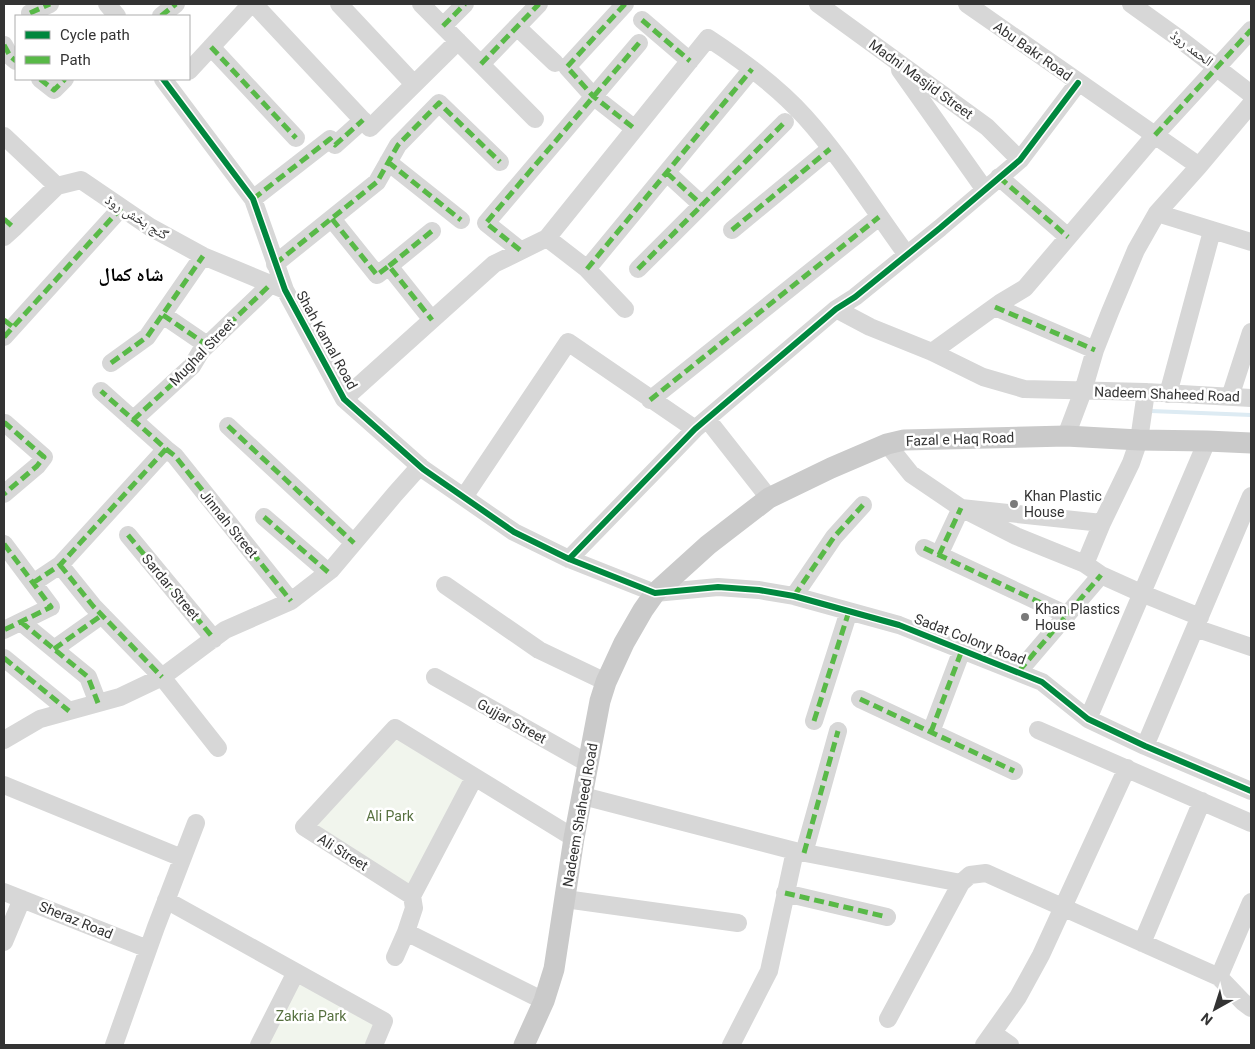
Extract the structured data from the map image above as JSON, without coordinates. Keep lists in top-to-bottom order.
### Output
{
  "streets": {
    "main road": ["Nadeem Shaheed Road", "Fazal e Haq Road"],
    "street": [
      "الحمد روڈ",
      "Abu Bakr Road",
      "Madni Masjid Street",
      "گنج بخش روڈ",
      "Shah Kamal Road",
      "Mughal Street",
      "Jinnah Street",
      "Sardar Street",
      "Sadat Colony Road",
      "Gujjar Street",
      "Ali Street",
      "Sheraz Road"
    ]
  },
  "crossings": [
    ["گنج بخش روڈ", "Shah Kamal Road"],
    ["گنج بخش روڈ", "Mughal Street"],
    ["Shah Kamal Road", "Mughal Street"],
    ["Shah Kamal Road", "Nadeem Shaheed Road"],
    ["Shah Kamal Road", "Fazal e Haq Road"],
    ["Shah Kamal Road", "Sadat Colony Road"],
    ["Mughal Street", "Jinnah Street"],
    ["Nadeem Shaheed Road", "Fazal e Haq Road"],
    ["Nadeem Shaheed Road", "Sadat Colony Road"],
    ["Nadeem Shaheed Road", "Gujjar Street"],
    ["Nadeem Shaheed Road", "Ali Street"],
    ["Fazal e Haq Road", "Sadat Colony Road"]
  ],
  "districts": ["شاہ کمال"],
  "parks": ["Ali Park", "Zakria Park"],
  "places": ["Khan Plastic House", "Khan Plastics House"],
  "legend": ["Cycle path", "Path"],
  "north": "bottom left"
}
